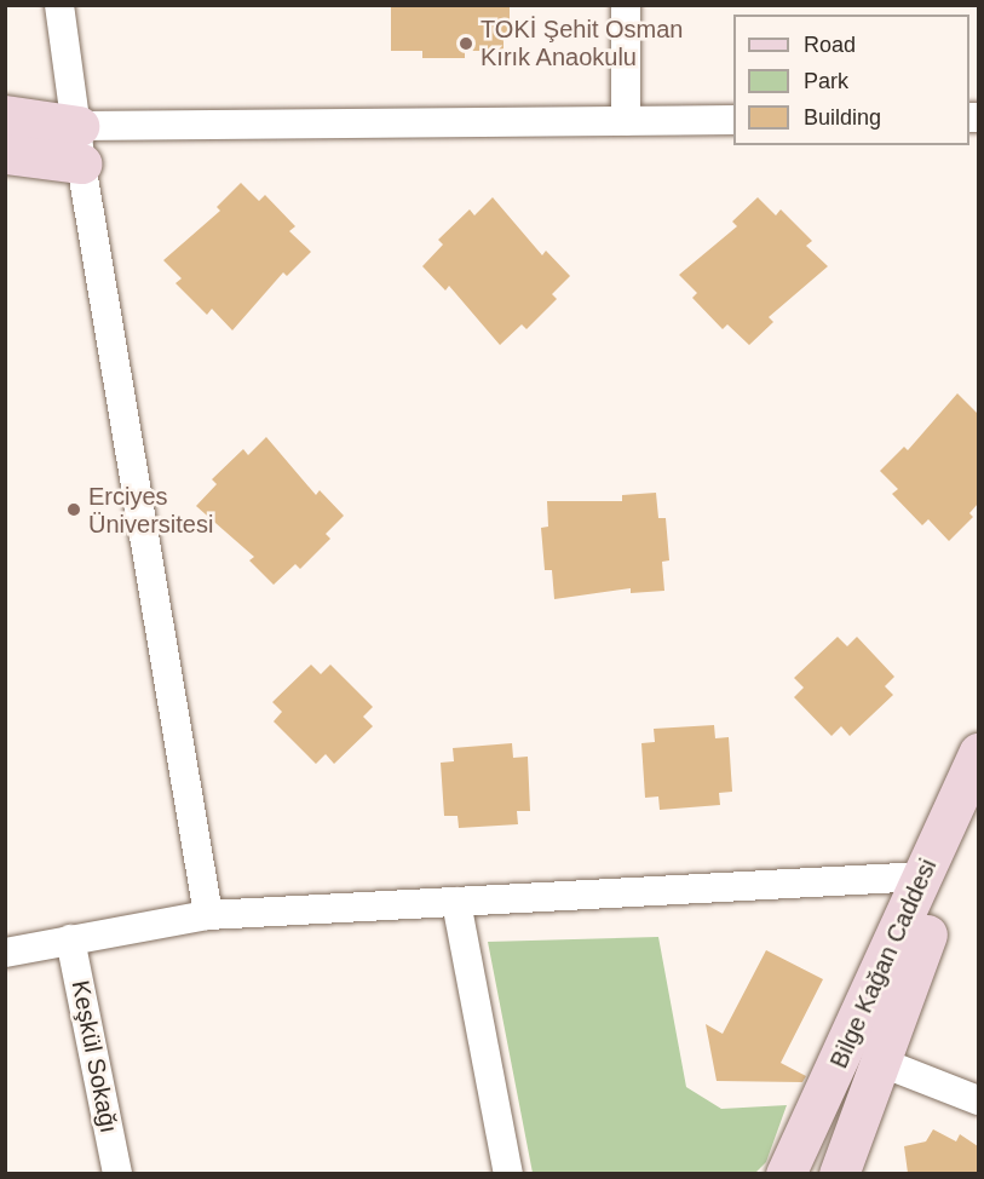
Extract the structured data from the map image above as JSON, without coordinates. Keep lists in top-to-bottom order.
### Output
{
  "streets": {
    "street": ["Bilge Kağan Caddesi", "Keşkül Sokağı"]
  },
  "places": ["TOKİ Şehit Osman Kırık Anaokulu", "Erciyes Üniversitesi"],
  "legend": ["Road", "Park", "Building"]
}
